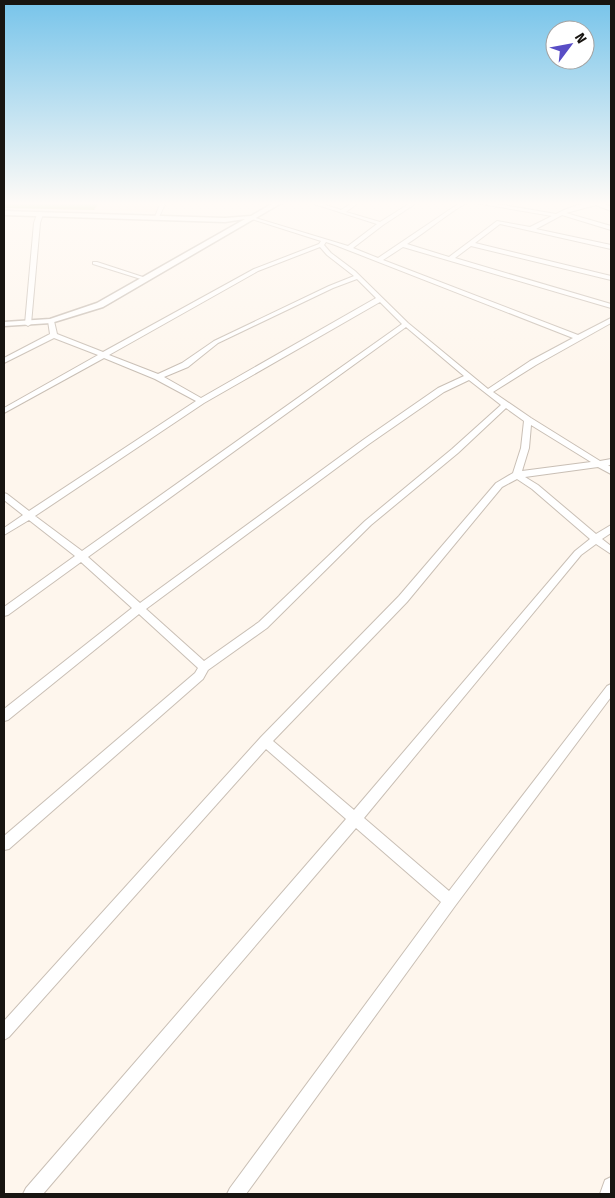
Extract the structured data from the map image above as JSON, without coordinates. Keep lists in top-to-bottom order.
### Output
{
  "north": "top right"
}
